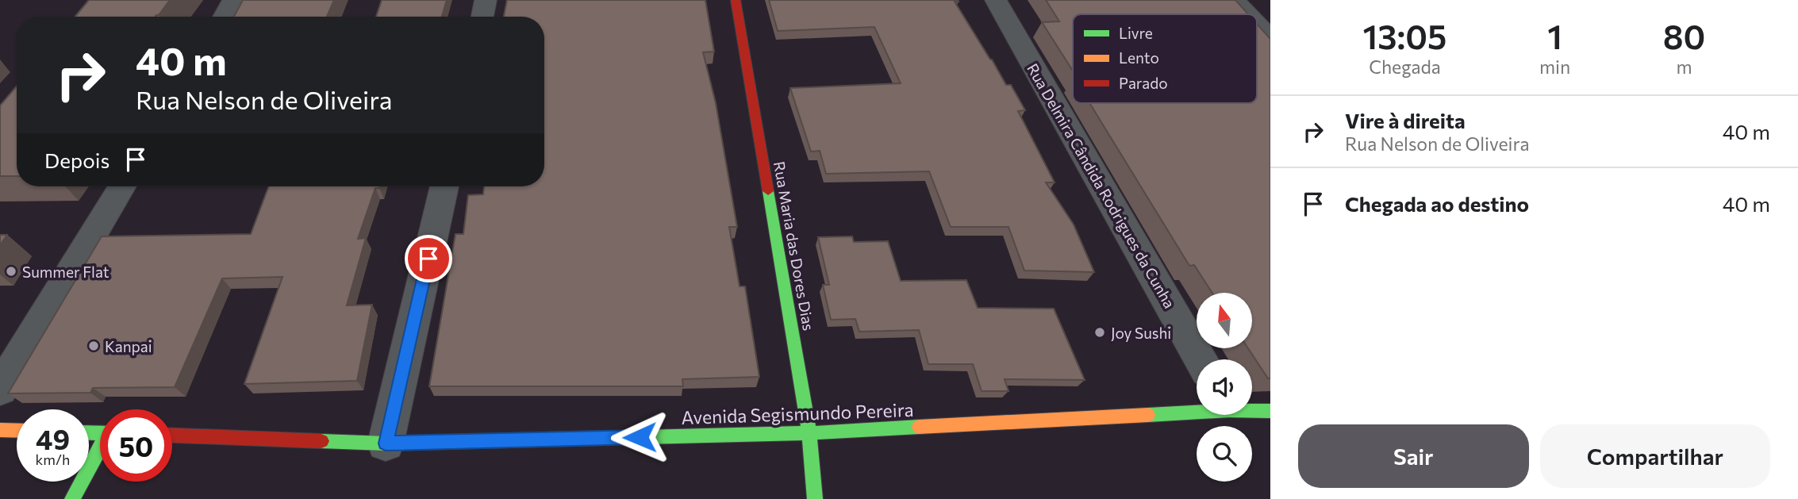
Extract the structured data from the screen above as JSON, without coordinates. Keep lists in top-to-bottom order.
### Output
{
  "streets": {
    "main road": ["Rua Maria das Dores Dias", "Avenida Segismundo Pereira"],
    "street": ["Rua Delmira Cândida Rodrigues da Cunha"]
  },
  "crossings": [
    ["Rua Maria das Dores Dias", "Avenida Segismundo Pereira"]
  ],
  "places": ["Summer Flat", "Joy Sushi", "Kanpai"],
  "legend": ["Livre", "Lento", "Parado"],
  "north": "top",
  "page": {
    "eta": [
      "13:05",
      "Chegada",
      "1",
      "min",
      "80",
      "m"
    ],
    "turn": ["40 m", "Rua Nelson de Oliveira"],
    "list": [
      {
        "name": "Vire à direita",
        "note": "Rua Nelson de Oliveira",
        "value": "40 m"
      },
      {
        "name": "Chegada ao destino",
        "value": "40 m"
      }
    ],
    "then": "Depois",
    "speed": "49 km/h",
    "limit": "50",
    "buttons": ["Sair", "Compartilhar"]
  }
}
